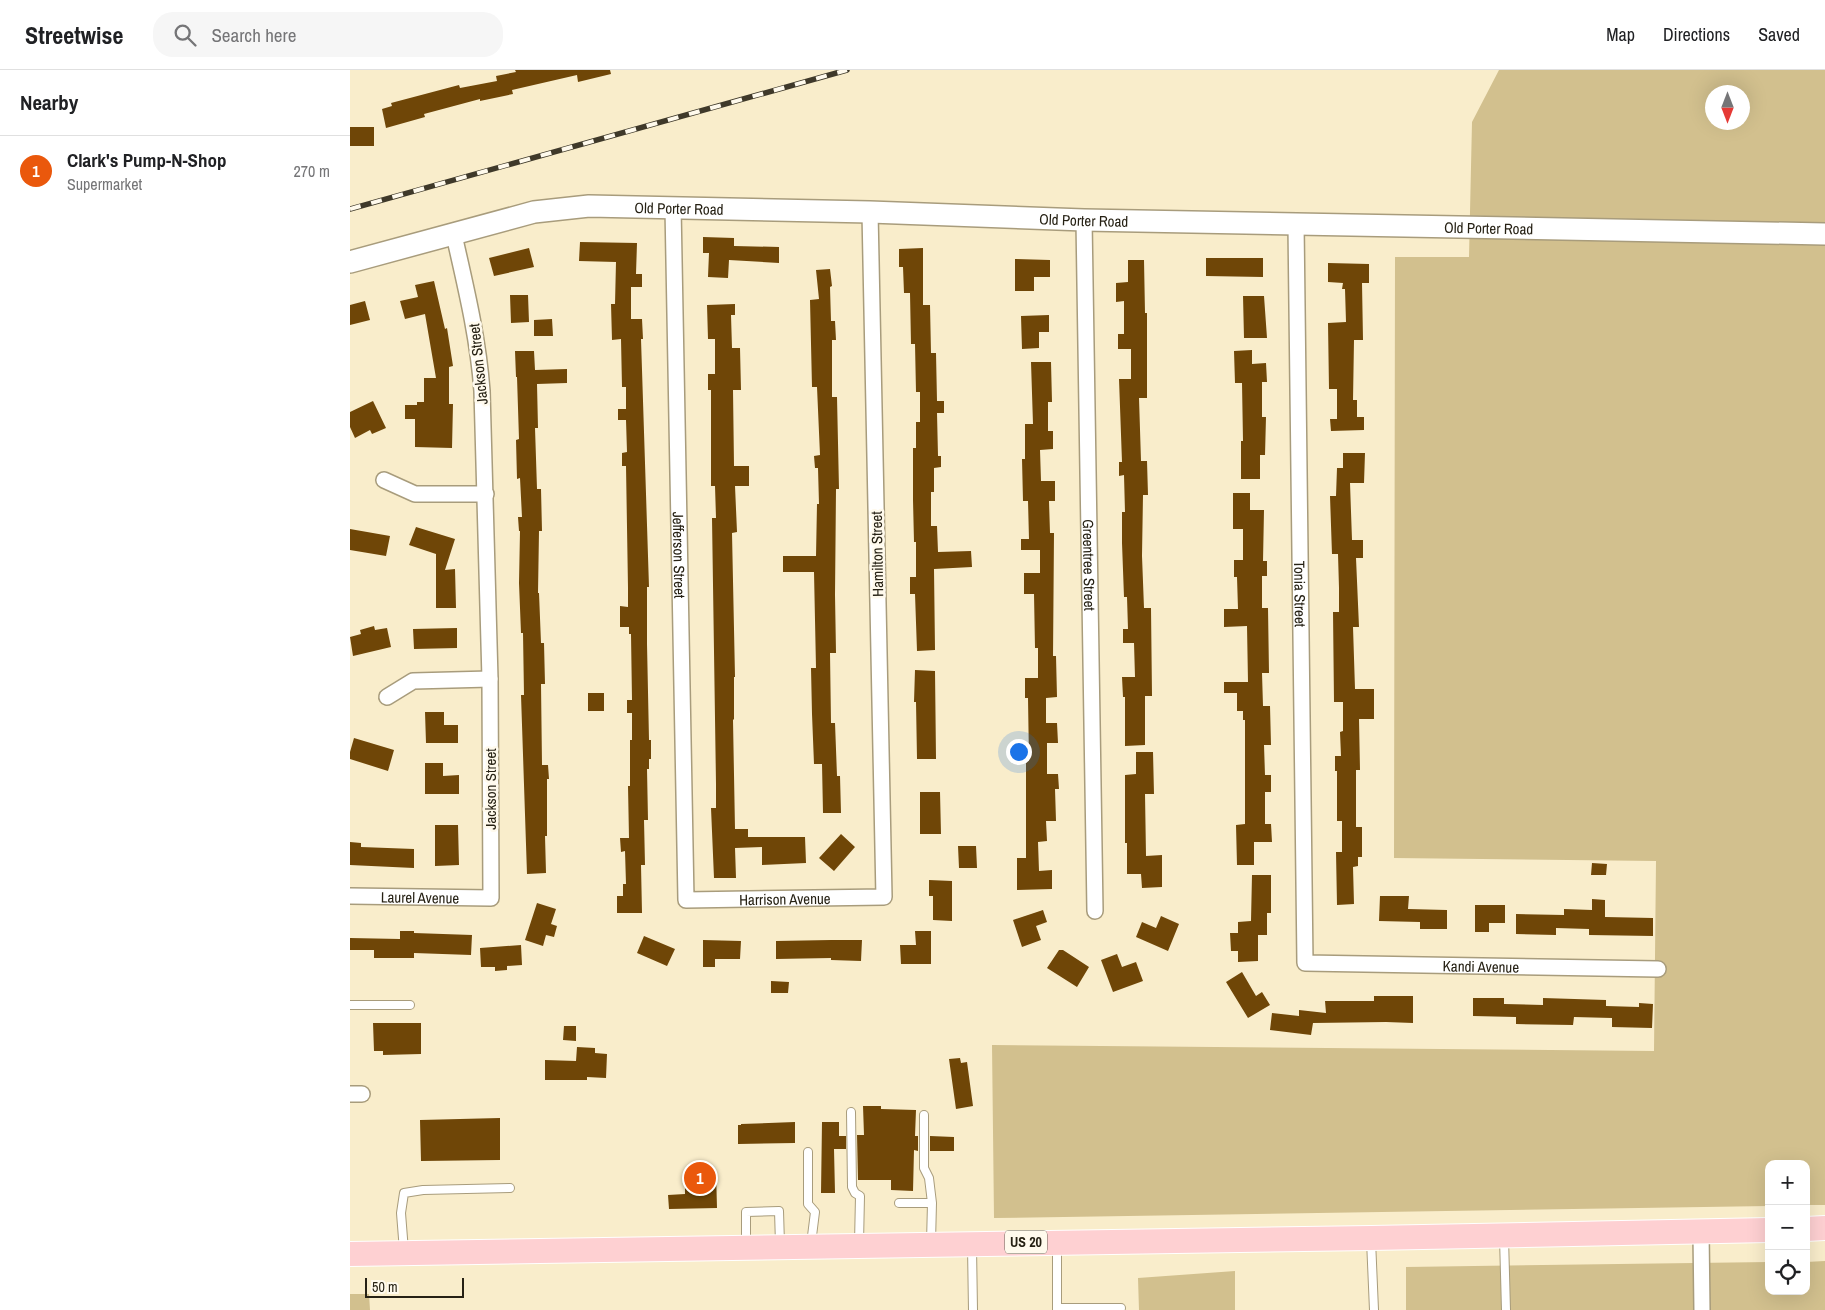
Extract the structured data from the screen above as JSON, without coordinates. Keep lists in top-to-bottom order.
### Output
{
  "streets": {
    "main road": ["US 20"],
    "street": [
      "Old Porter Road",
      "Jackson Street",
      "Jefferson Street",
      "Hamilton Street",
      "Greentree Street",
      "Tonia Street",
      "Laurel Avenue",
      "Harrison Avenue",
      "Kandi Avenue"
    ]
  },
  "crossings": [
    ["Old Porter Road", "Jackson Street"],
    ["Old Porter Road", "Jefferson Street"],
    ["Old Porter Road", "Hamilton Street"],
    ["Old Porter Road", "Greentree Street"],
    ["Old Porter Road", "Tonia Street"],
    ["Jackson Street", "Laurel Avenue"],
    ["Jefferson Street", "Harrison Avenue"],
    ["Hamilton Street", "Harrison Avenue"],
    ["Tonia Street", "Kandi Avenue"]
  ],
  "scale_bar": "50 m",
  "north": "bottom",
  "page": {
    "header": "Streetwise",
    "search": "Search here",
    "nav": ["Map", "Directions", "Saved"],
    "heading": "Nearby",
    "list": [
      {
        "mark": "1",
        "name": "Clark's Pump-N-Shop",
        "note": "Supermarket",
        "value": "270 m"
      }
    ],
    "map_buttons": ["+", "−"],
    "pins": "1",
    "scale": "50 m"
  }
}
